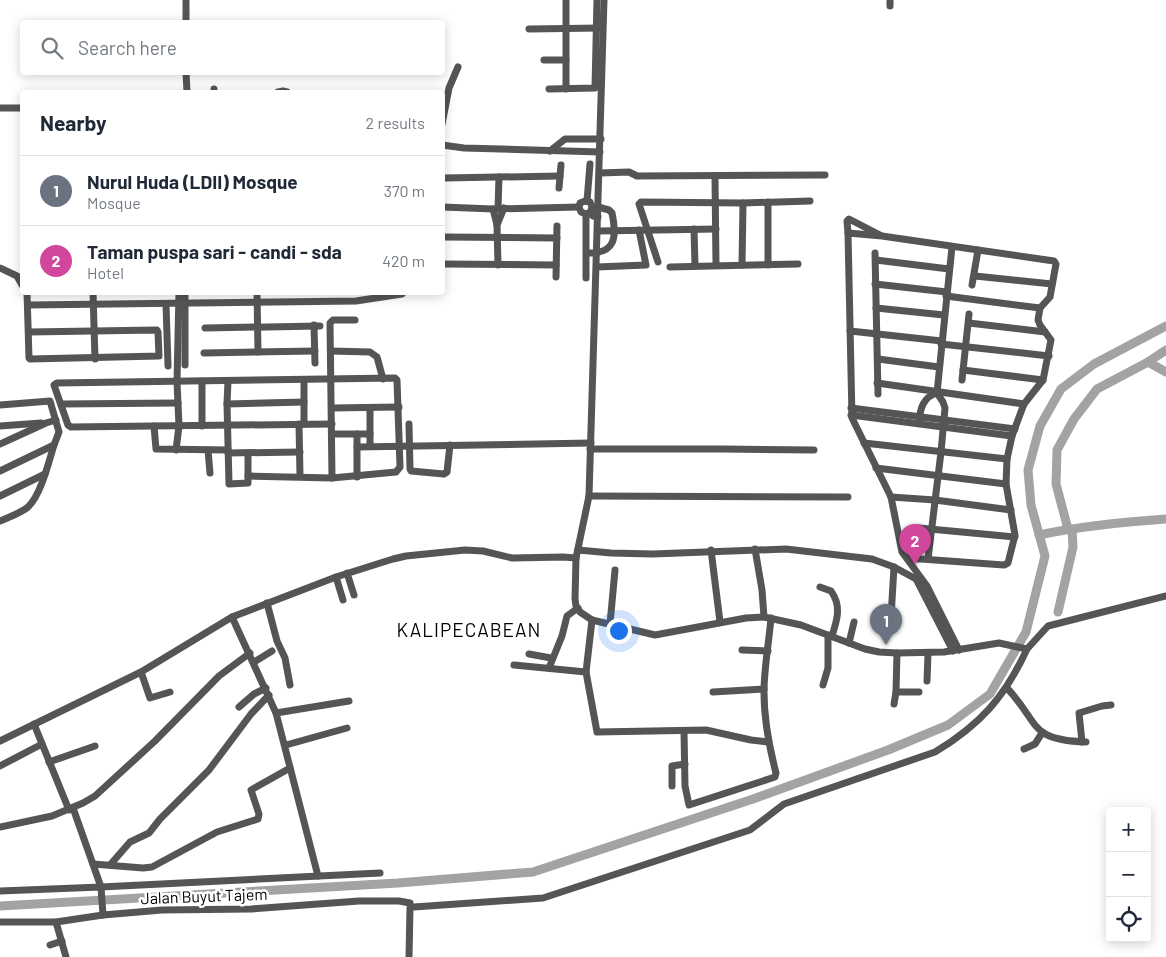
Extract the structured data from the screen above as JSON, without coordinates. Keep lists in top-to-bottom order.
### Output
{
  "streets": {
    "street": ["Jalan Buyut Tajem"]
  },
  "districts": ["KALIPECABEAN"],
  "page": {
    "search": "Search here",
    "heading": ["Nearby", "2 results"],
    "list": [
      {
        "mark": "1",
        "name": "Nurul Huda (LDII) Mosque",
        "note": "Mosque",
        "value": "370 m"
      },
      {
        "mark": "2",
        "name": "Taman puspa sari - candi - sda",
        "note": "Hotel",
        "value": "420 m"
      }
    ],
    "pins": ["2", "1"],
    "map_buttons": ["+", "−"]
  }
}
